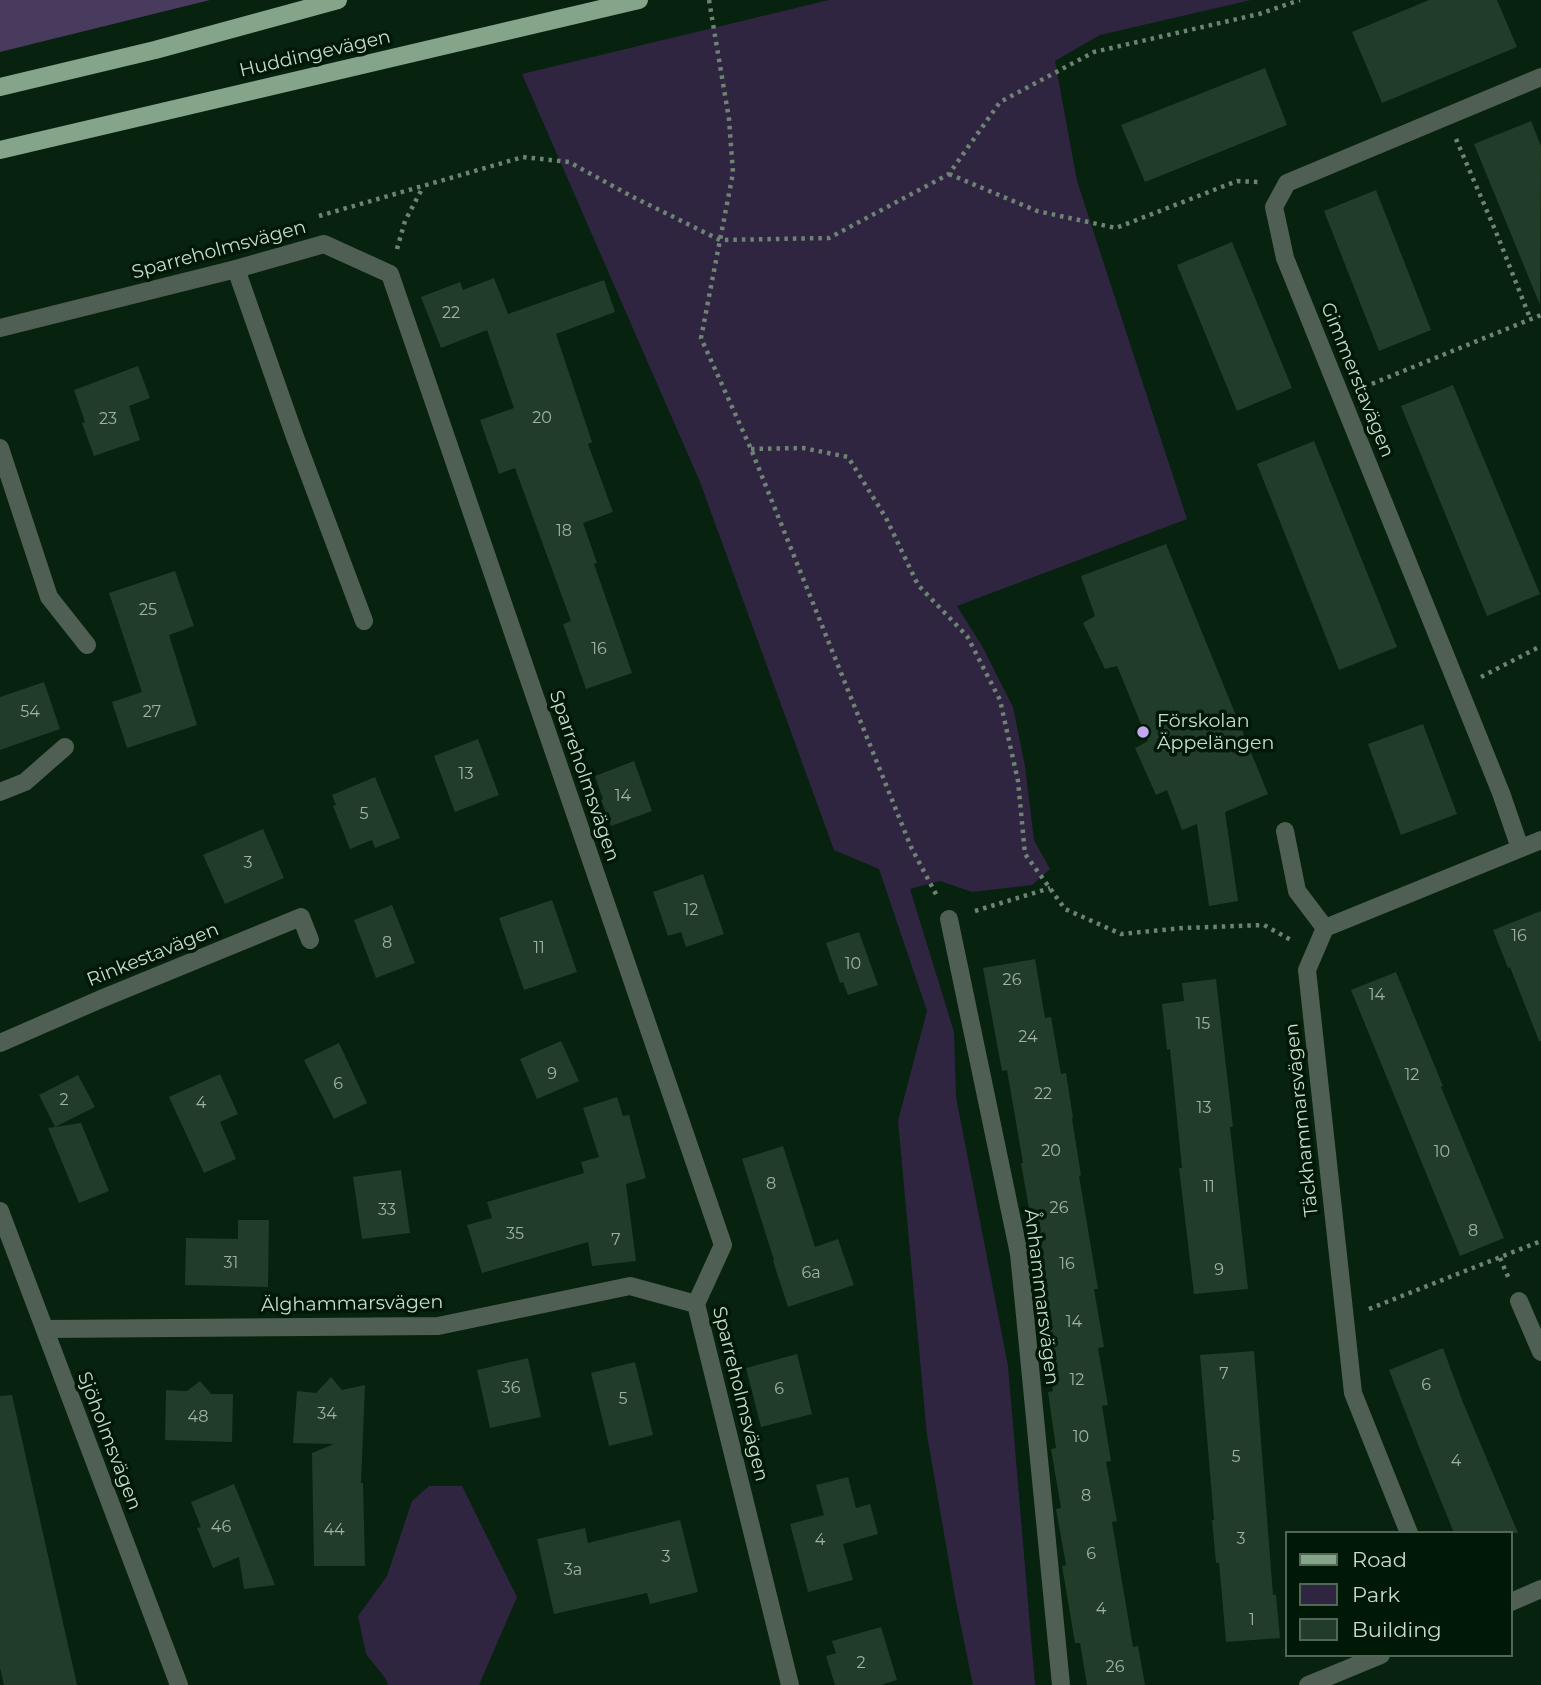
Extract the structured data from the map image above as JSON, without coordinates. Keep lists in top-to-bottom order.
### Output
{
  "streets": {
    "main road": ["Huddingevägen"],
    "street": [
      "Sparreholmsvägen",
      "Gimmerstavägen",
      "Rinkestavägen",
      "Täckhammarsvägen",
      "Ånhammarsvägen",
      "Älghammarsvägen",
      "Sjöholmsvägen"
    ]
  },
  "crossings": [
    ["Sparreholmsvägen", "Älghammarsvägen"],
    ["Älghammarsvägen", "Sjöholmsvägen"]
  ],
  "places": ["Förskolan Äppelängen"],
  "house_numbers": [
    "22",
    "20",
    "23",
    "18",
    "25",
    "16",
    "54",
    "27",
    "13",
    "14",
    "5",
    "3",
    "12",
    "16",
    "8",
    "11",
    "10",
    "26",
    "14",
    "15",
    "24",
    "9",
    "12",
    "6",
    "22",
    "2",
    "4",
    "13",
    "20",
    "10",
    "8",
    "11",
    "26",
    "33",
    "8",
    "35",
    "7",
    "31",
    "16",
    "9",
    "6a",
    "14",
    "7",
    "12",
    "6",
    "36",
    "6",
    "5",
    "34",
    "48",
    "10",
    "5",
    "4",
    "8",
    "46",
    "44",
    "3",
    "4",
    "6",
    "3",
    "3a",
    "4",
    "1",
    "2",
    "26"
  ],
  "legend": ["Road", "Park", "Building"]
}
